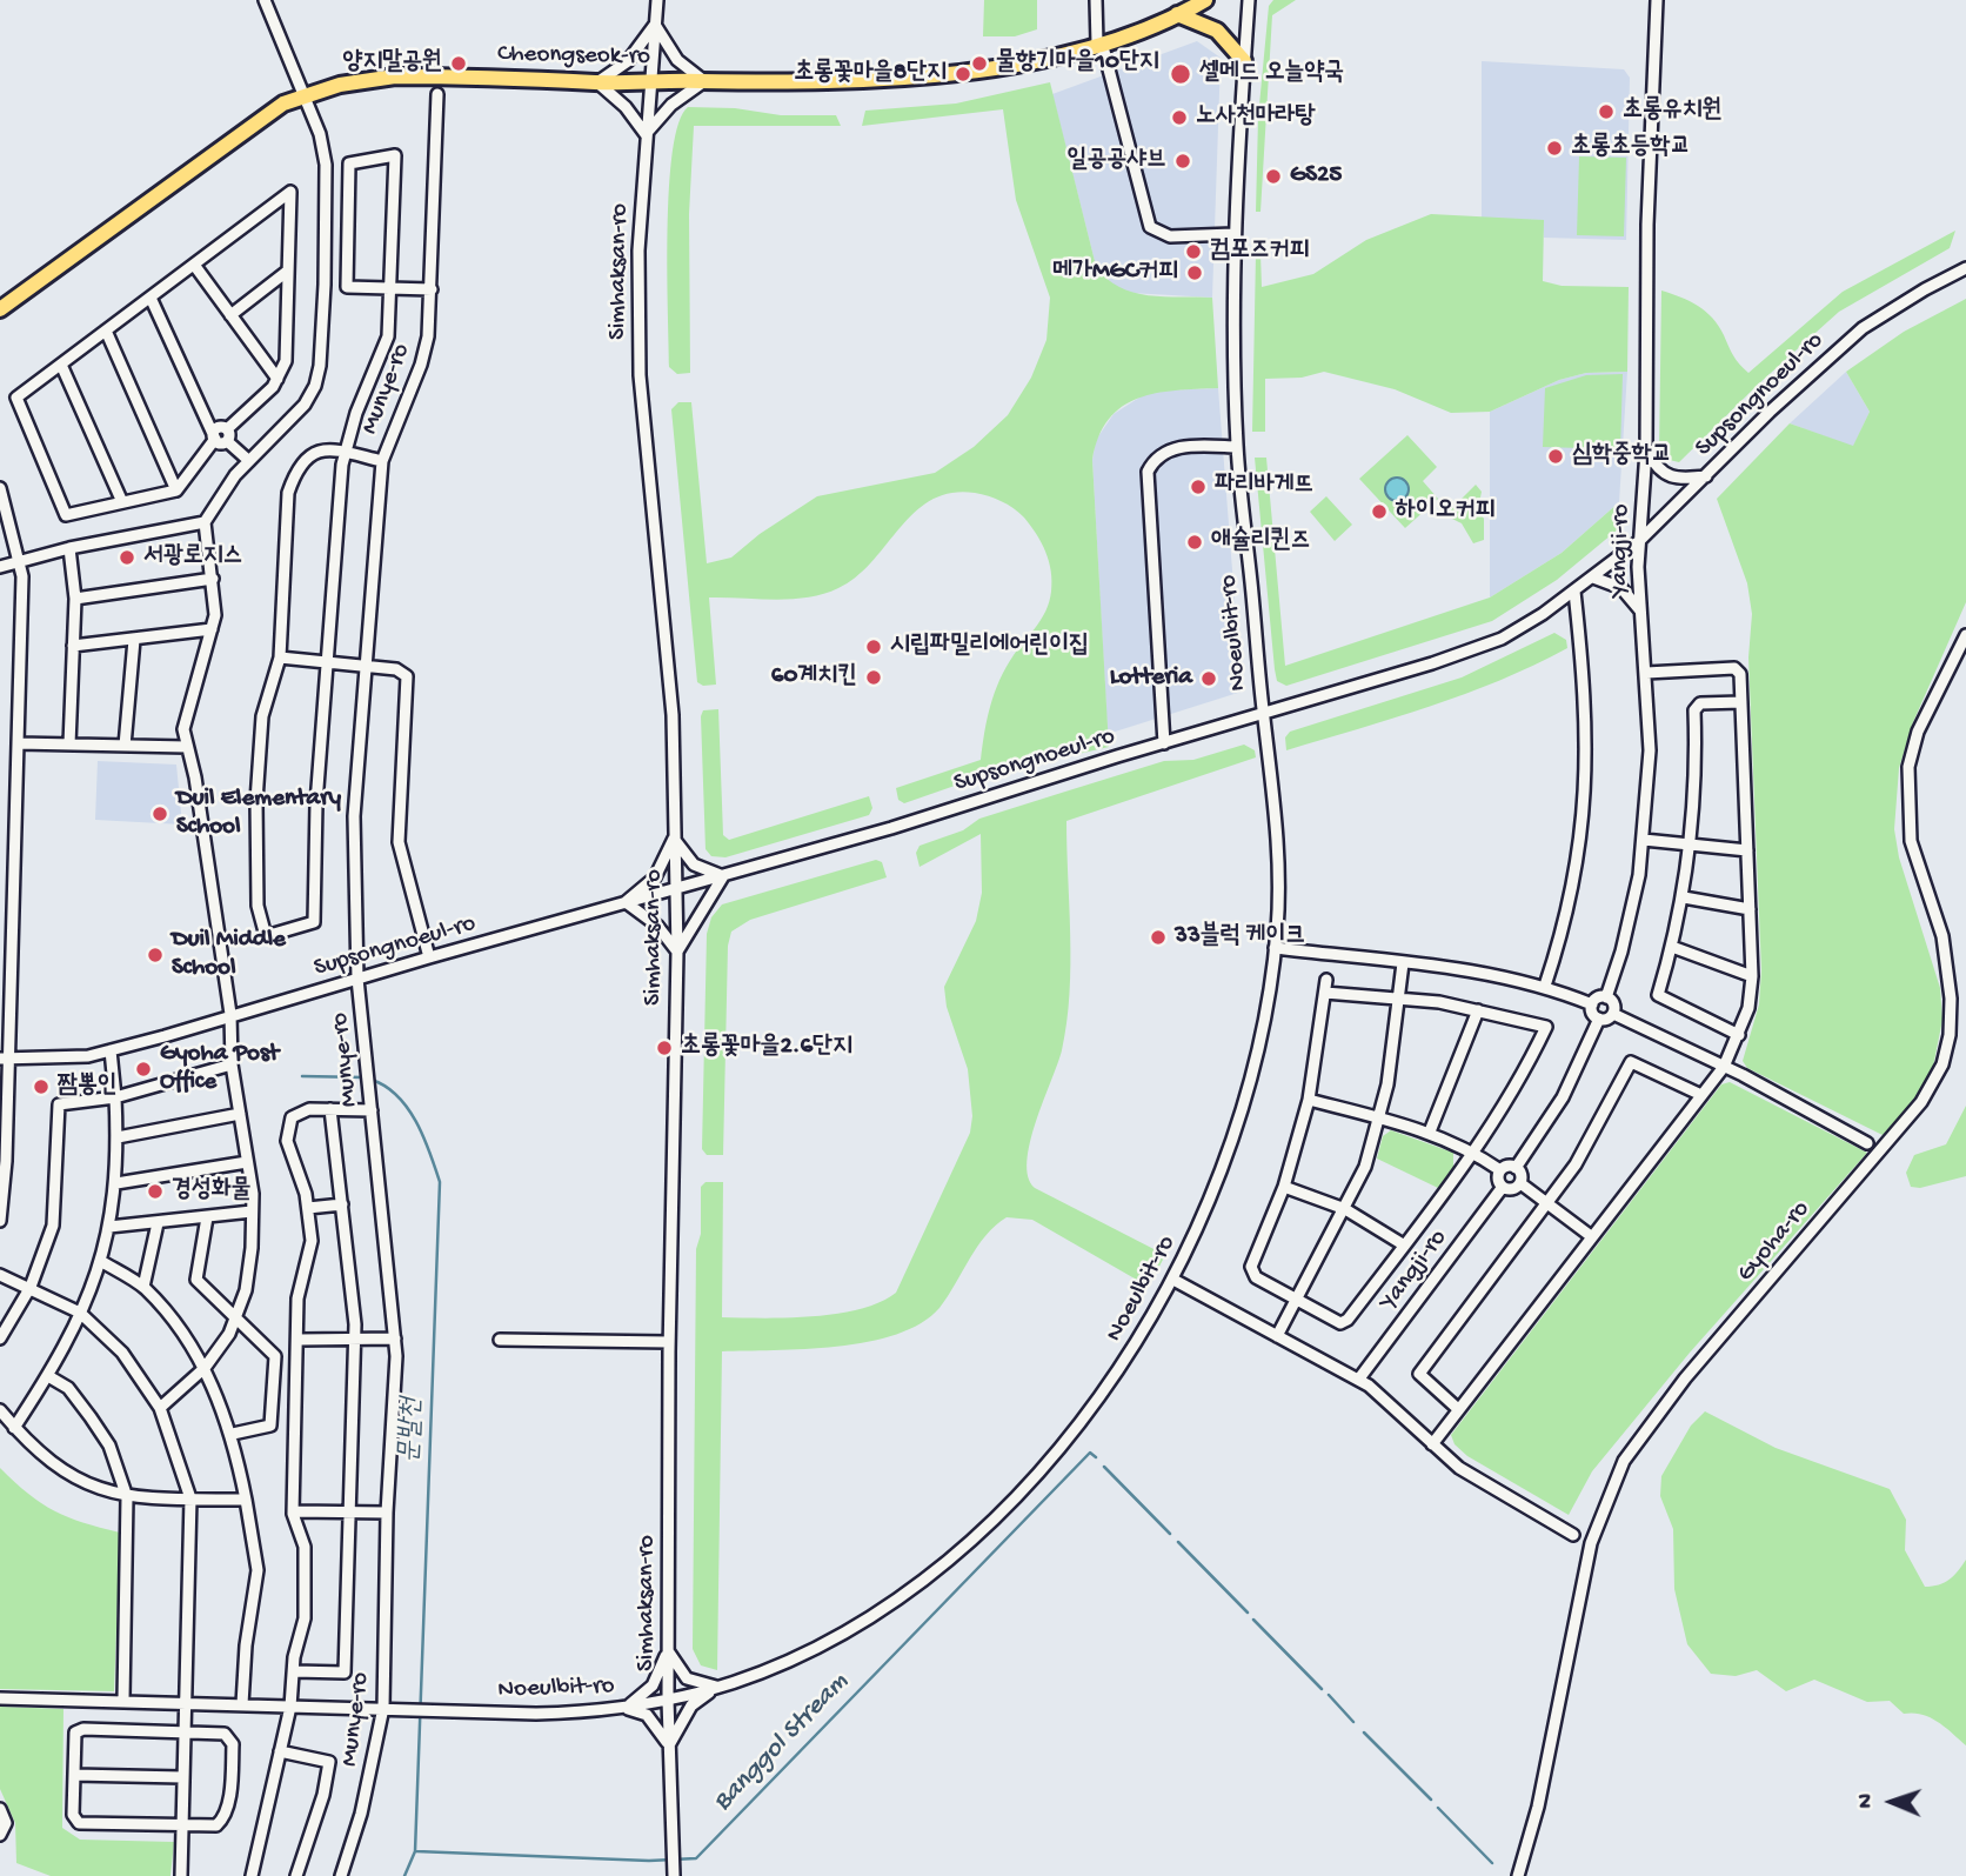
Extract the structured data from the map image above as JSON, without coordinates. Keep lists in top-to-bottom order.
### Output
{
  "streets": {
    "main road": ["Cheongseok-ro"],
    "street": [
      "Simhaksan-ro",
      "Munye-ro",
      "Supsongnoeul-ro",
      "Yangji-ro",
      "Noeulbit-ro",
      "Gyoha-ro"
    ]
  },
  "crossings": [
    ["Cheongseok-ro", "Simhaksan-ro"],
    ["Simhaksan-ro", "Supsongnoeul-ro"],
    ["Simhaksan-ro", "Noeulbit-ro"],
    ["Munye-ro", "Supsongnoeul-ro"],
    ["Munye-ro", "Noeulbit-ro"],
    ["Supsongnoeul-ro", "Yangji-ro"],
    ["Supsongnoeul-ro", "Noeulbit-ro"]
  ],
  "water": ["문발천", "Banggol Stream"],
  "places": [
    "양지말공원",
    "물향기마을10단지",
    "초롱꽃마을8단지",
    "셀메드 오늘약국",
    "초롱유치원",
    "노사천마라탕",
    "초롱초등학교",
    "일공공샤브",
    "GS25",
    "컴포즈커피",
    "메가MGC커피",
    "심학중학교",
    "파리바게뜨",
    "하이오커피",
    "애슐리퀸즈",
    "서광로지스",
    "시립파밀리에어린이집",
    "60계치킨",
    "Lotteria",
    "Duil Elementary School",
    "33블럭 케이크",
    "Duil Middle School",
    "초롱꽃마을2.6단지",
    "Gyoha Post Office",
    "짬뽕인",
    "경성화물"
  ],
  "north": "left"
}
